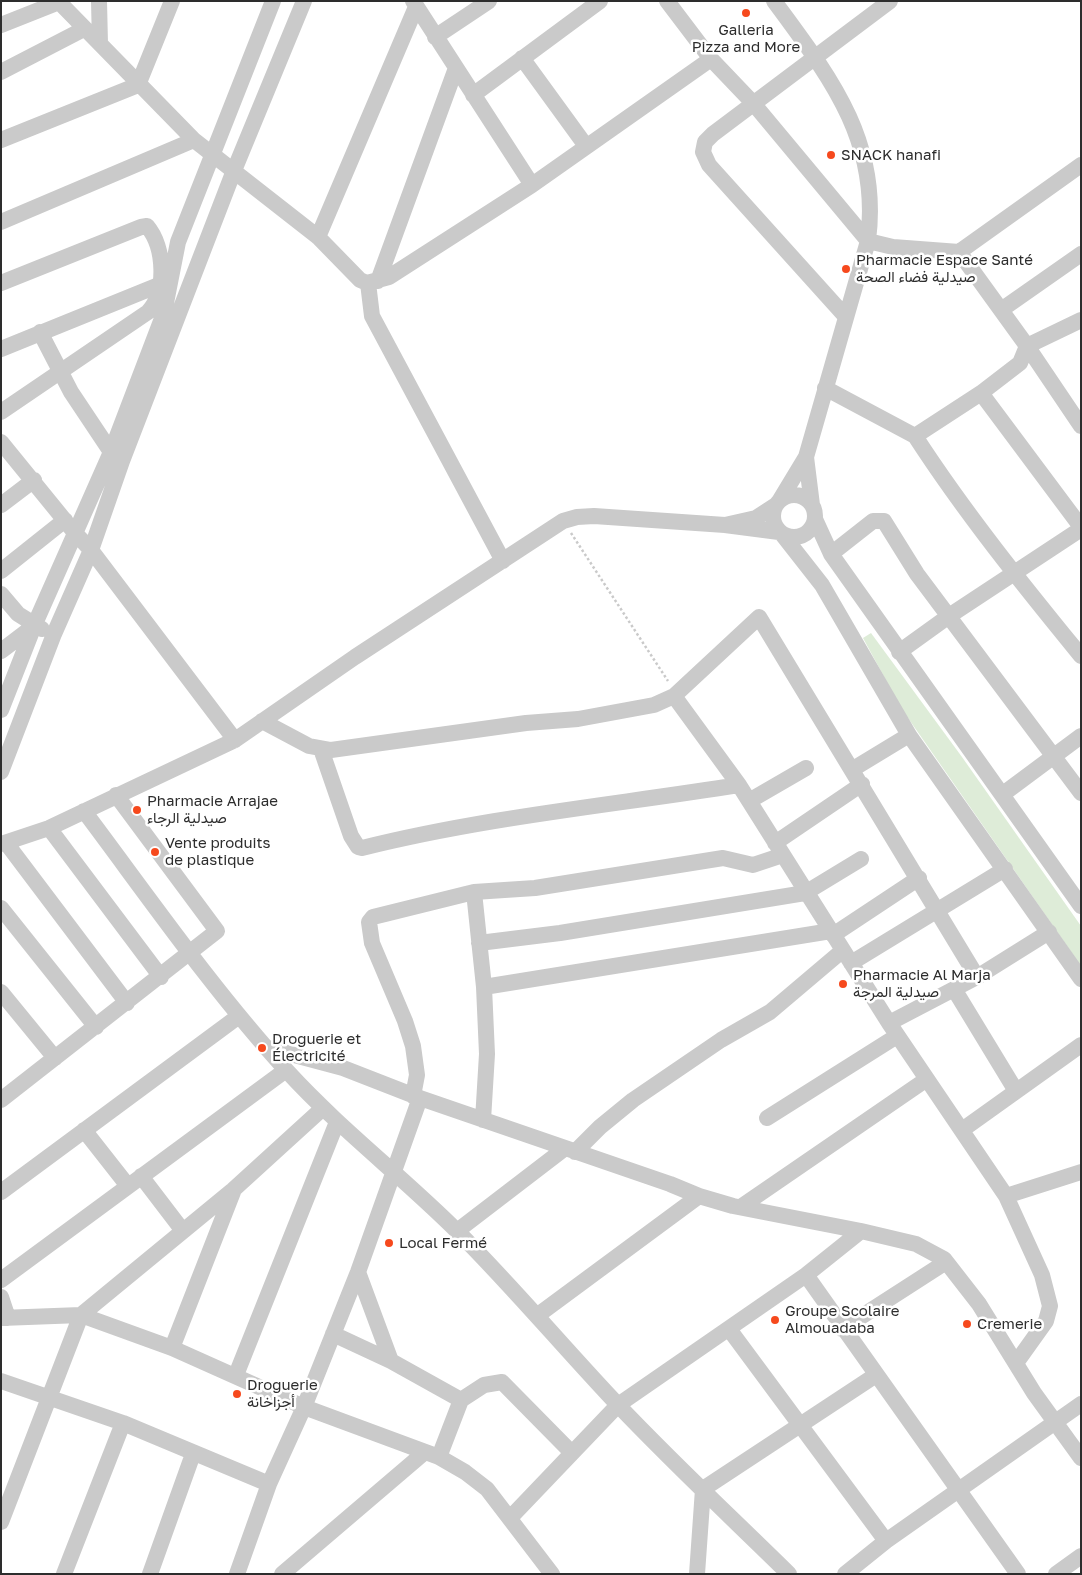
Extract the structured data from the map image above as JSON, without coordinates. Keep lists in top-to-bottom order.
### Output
{
  "places": [
    "Galleria Pizza and More",
    "SNACK hanafi",
    "Pharmacie Espace Santé صيدلية فضاء الصحة",
    "Pharmacie Arrajae صيدلية الرجاء",
    "Vente produits de plastique",
    "Pharmacie Al Marja صيدلية المرجة",
    "Droguerie et Électricité",
    "Local Fermé",
    "Groupe Scolaire Almouadaba",
    "Cremerie",
    "Droguerie أجزاخانة"
  ]
}
